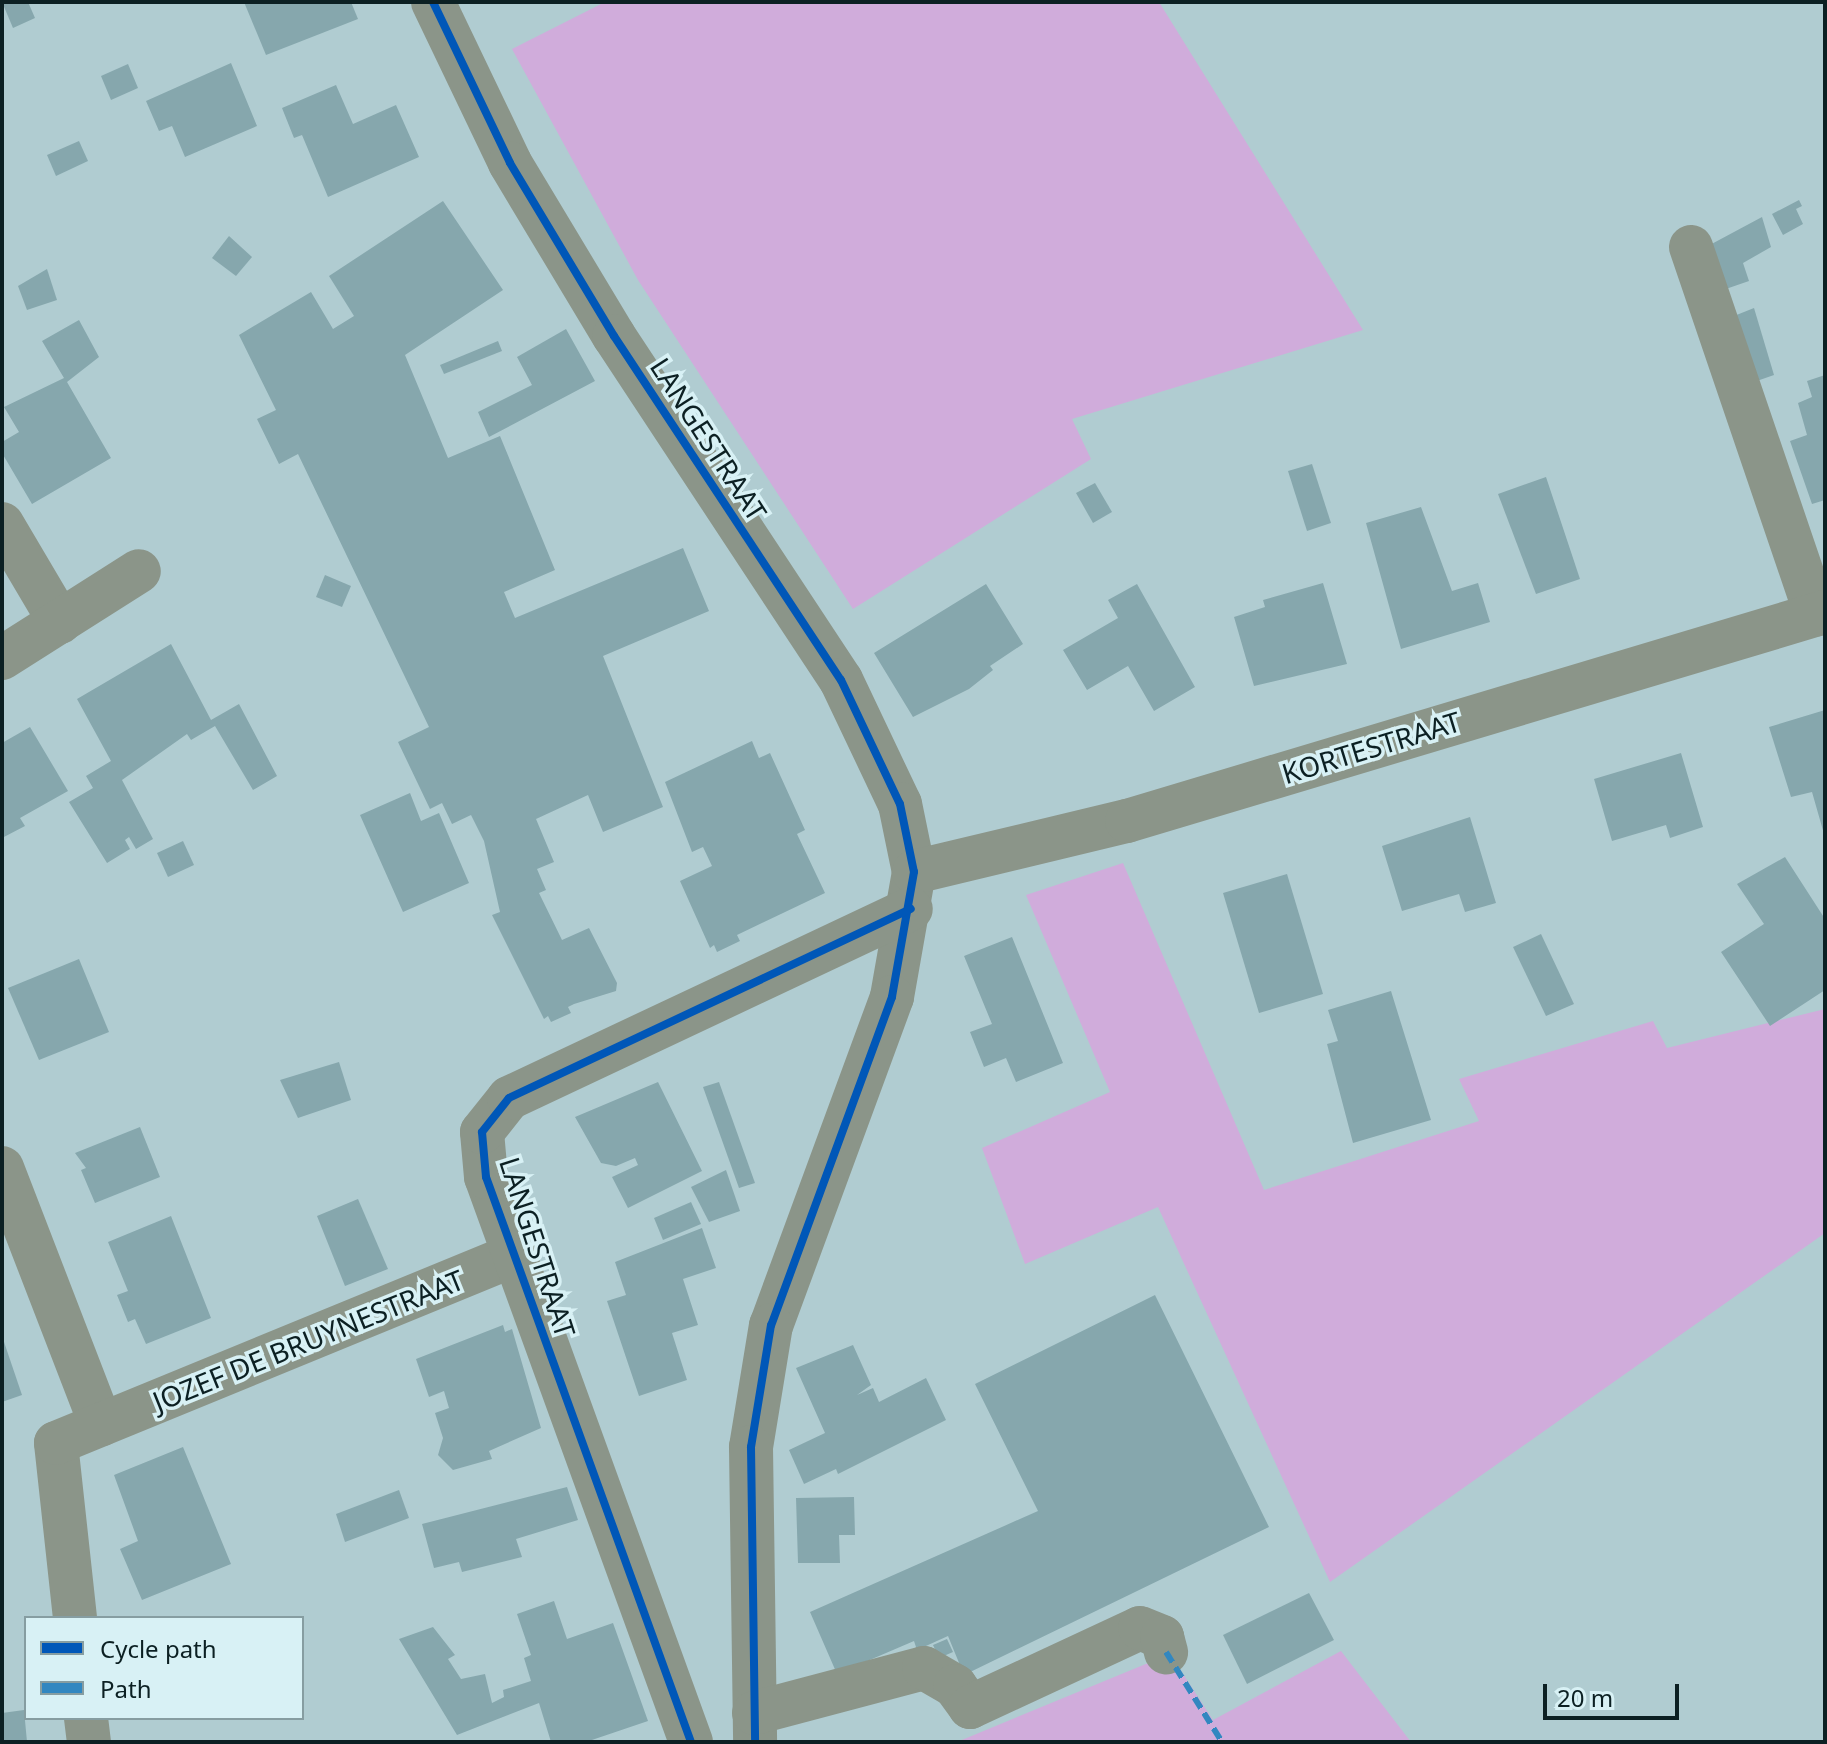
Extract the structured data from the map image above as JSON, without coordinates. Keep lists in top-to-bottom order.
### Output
{
  "streets": {
    "street": ["LANGESTRAAT", "KORTESTRAAT", "JOZEF DE BRUYNESTRAAT"]
  },
  "crossings": [
    ["LANGESTRAAT", "KORTESTRAAT"],
    ["LANGESTRAAT", "JOZEF DE BRUYNESTRAAT"]
  ],
  "legend": ["Cycle path", "Path"],
  "scale_bar": "20 m"
}
